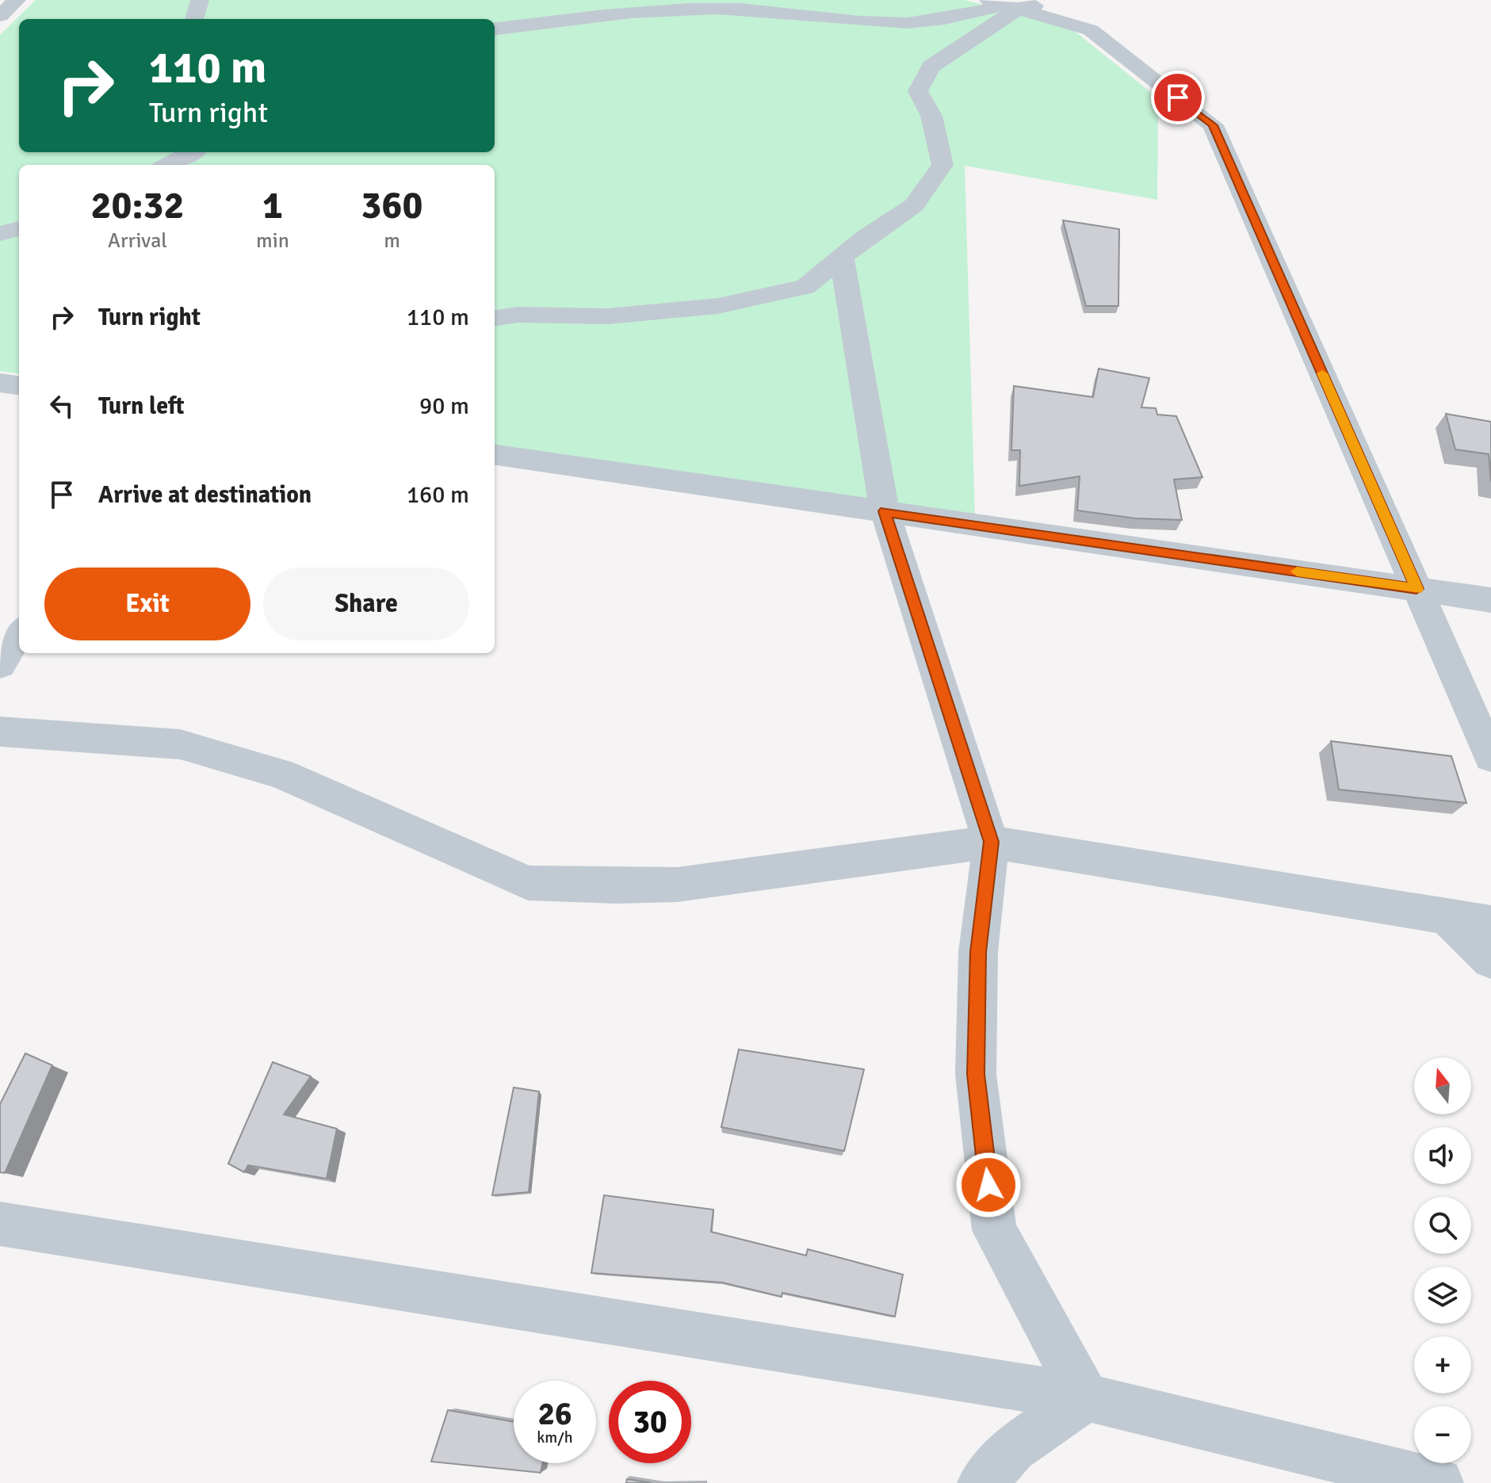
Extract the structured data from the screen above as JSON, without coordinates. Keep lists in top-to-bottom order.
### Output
{
  "north": "top",
  "page": {
    "turn": ["110 m", "Turn right"],
    "eta": [
      "20:32",
      "Arrival",
      "1",
      "min",
      "360",
      "m"
    ],
    "list": [
      {
        "name": "Turn right",
        "value": "110 m"
      },
      {
        "name": "Turn left",
        "value": "90 m"
      },
      {
        "name": "Arrive at destination",
        "value": "160 m"
      }
    ],
    "buttons": ["Exit", "Share"],
    "map_buttons": ["+", "−"],
    "speed": "26 km/h",
    "limit": "30"
  }
}
